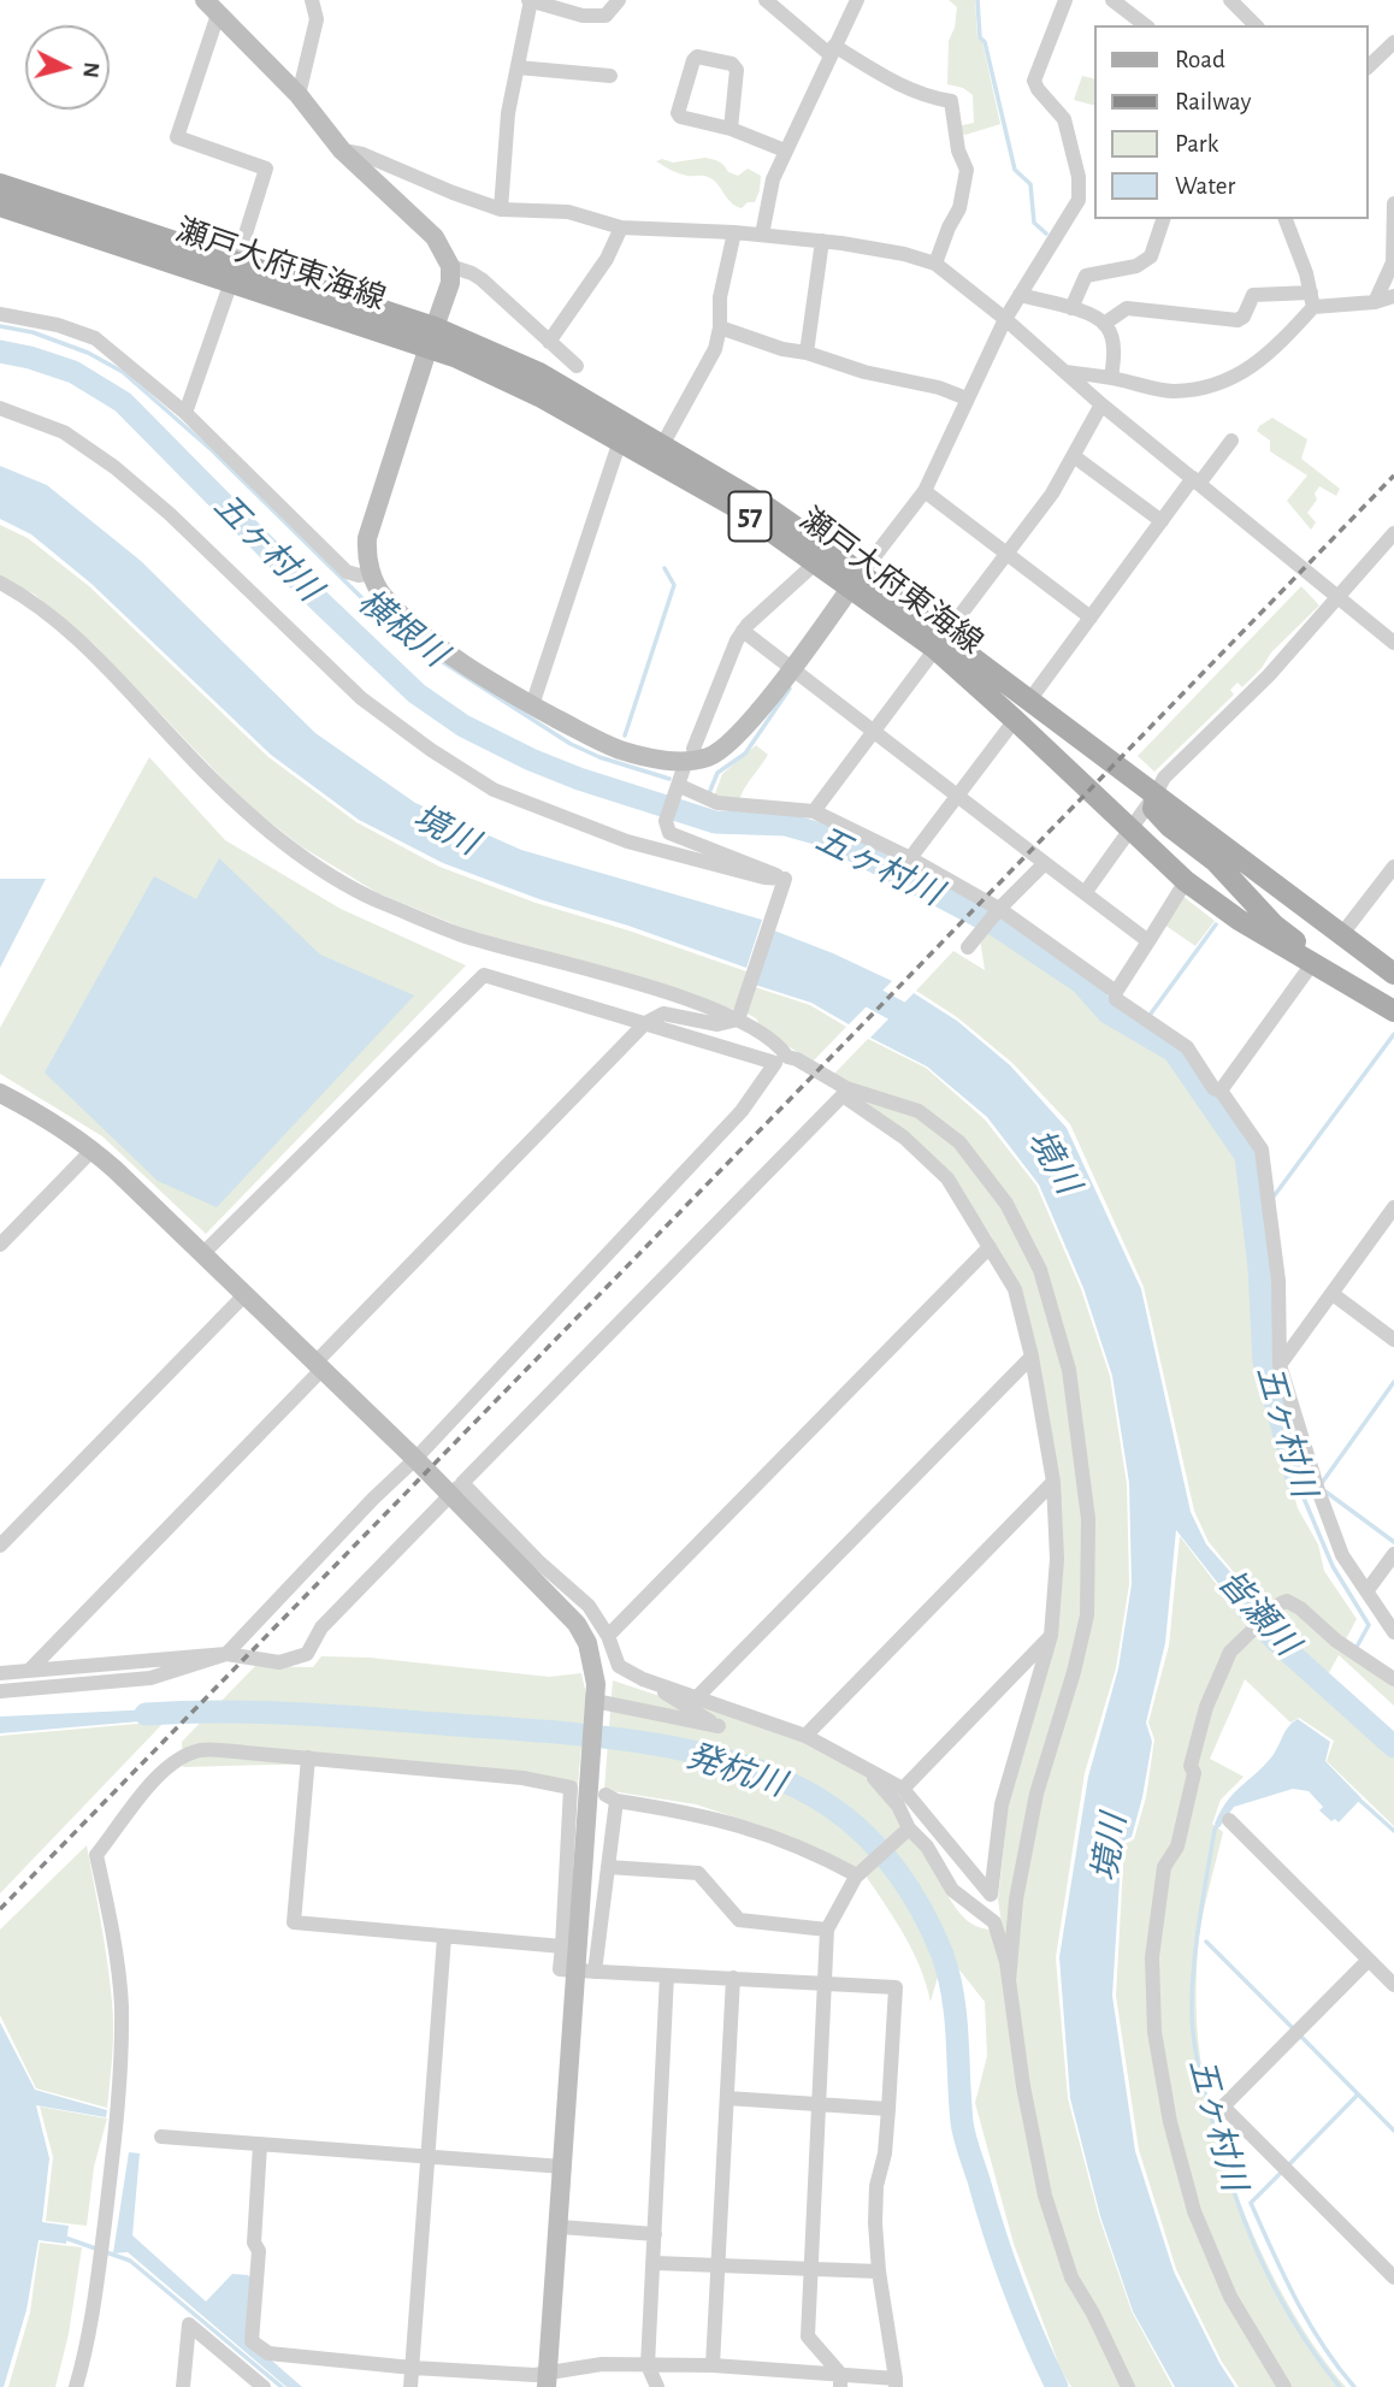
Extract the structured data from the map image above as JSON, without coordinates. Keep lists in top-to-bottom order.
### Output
{
  "streets": {
    "main road": ["瀬戸大府東海線", "57"]
  },
  "crossings": [
    ["瀬戸大府東海線", "57"]
  ],
  "water": [
    "五ヶ村川",
    "横根川",
    "境川",
    "皆瀬川",
    "発杭川"
  ],
  "legend": [
    "Road",
    "Railway",
    "Park",
    "Water"
  ],
  "north": "right"
}
